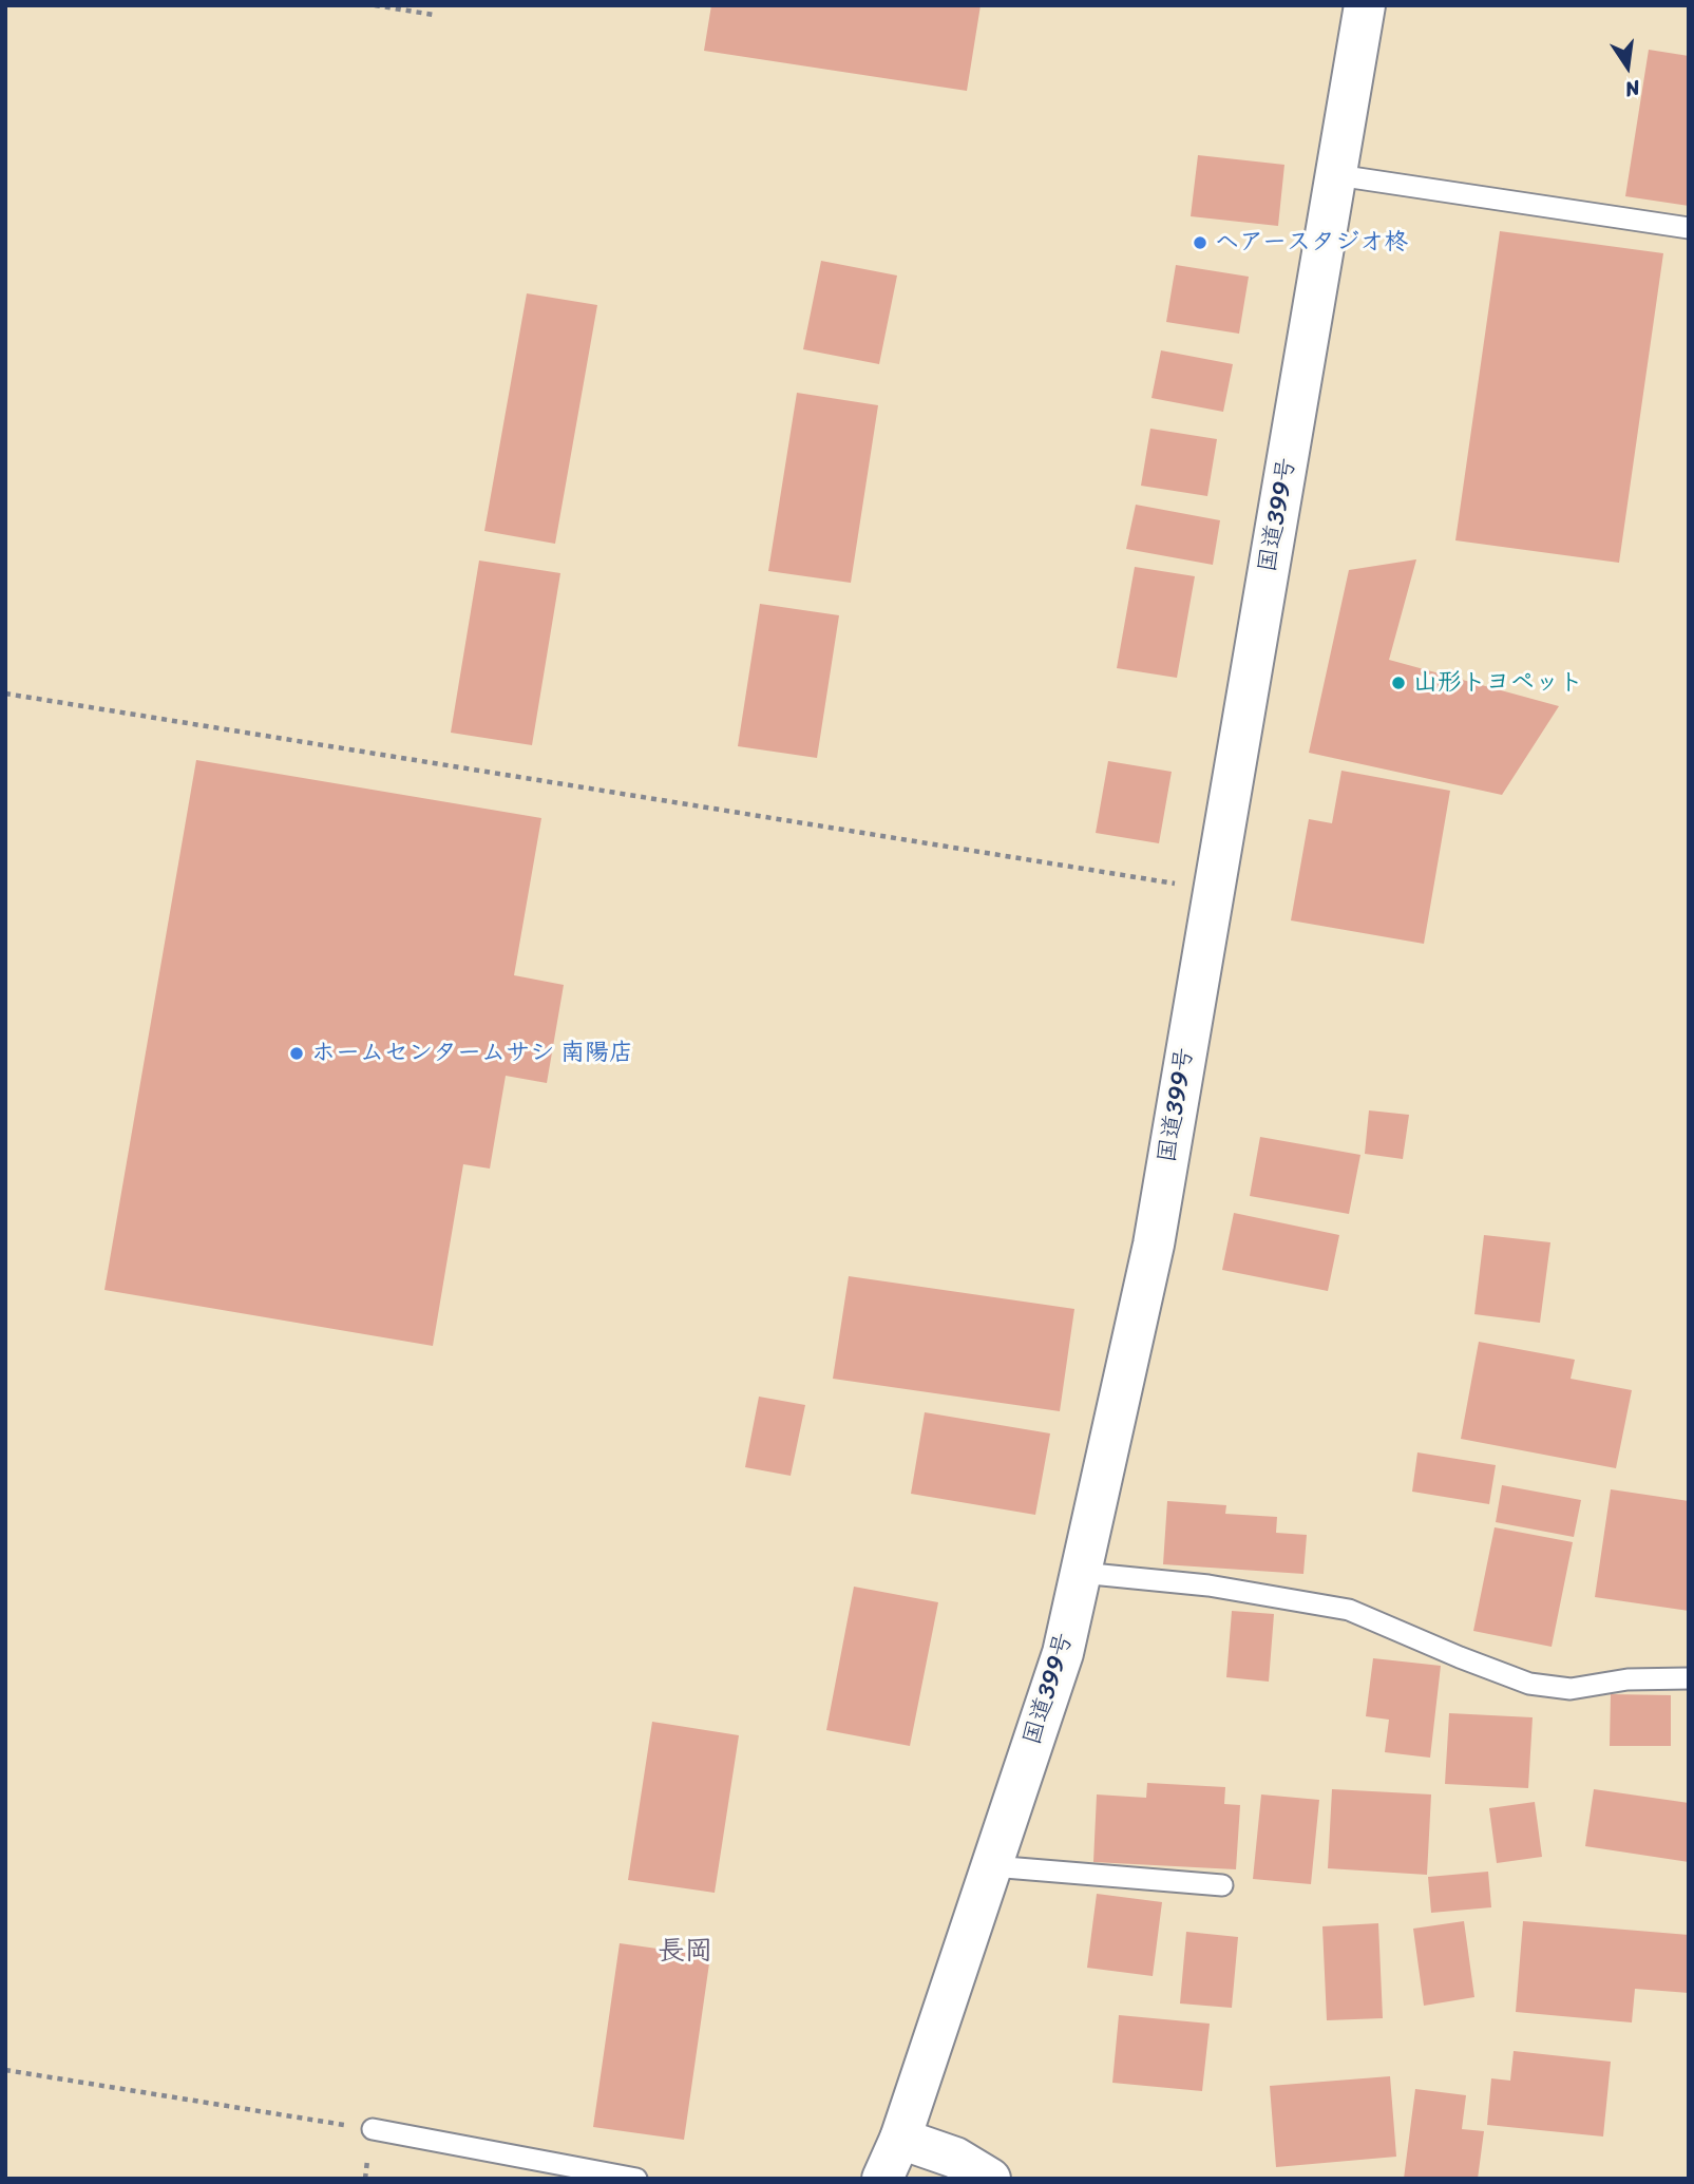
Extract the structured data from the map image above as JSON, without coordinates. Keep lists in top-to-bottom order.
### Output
{
  "streets": {
    "main road": ["国道399号"]
  },
  "districts": ["長岡"],
  "places": ["ヘアースタジオ柊", "山形トヨペット", "ホームセンタームサシ 南陽店"],
  "north": "bottom"
}
